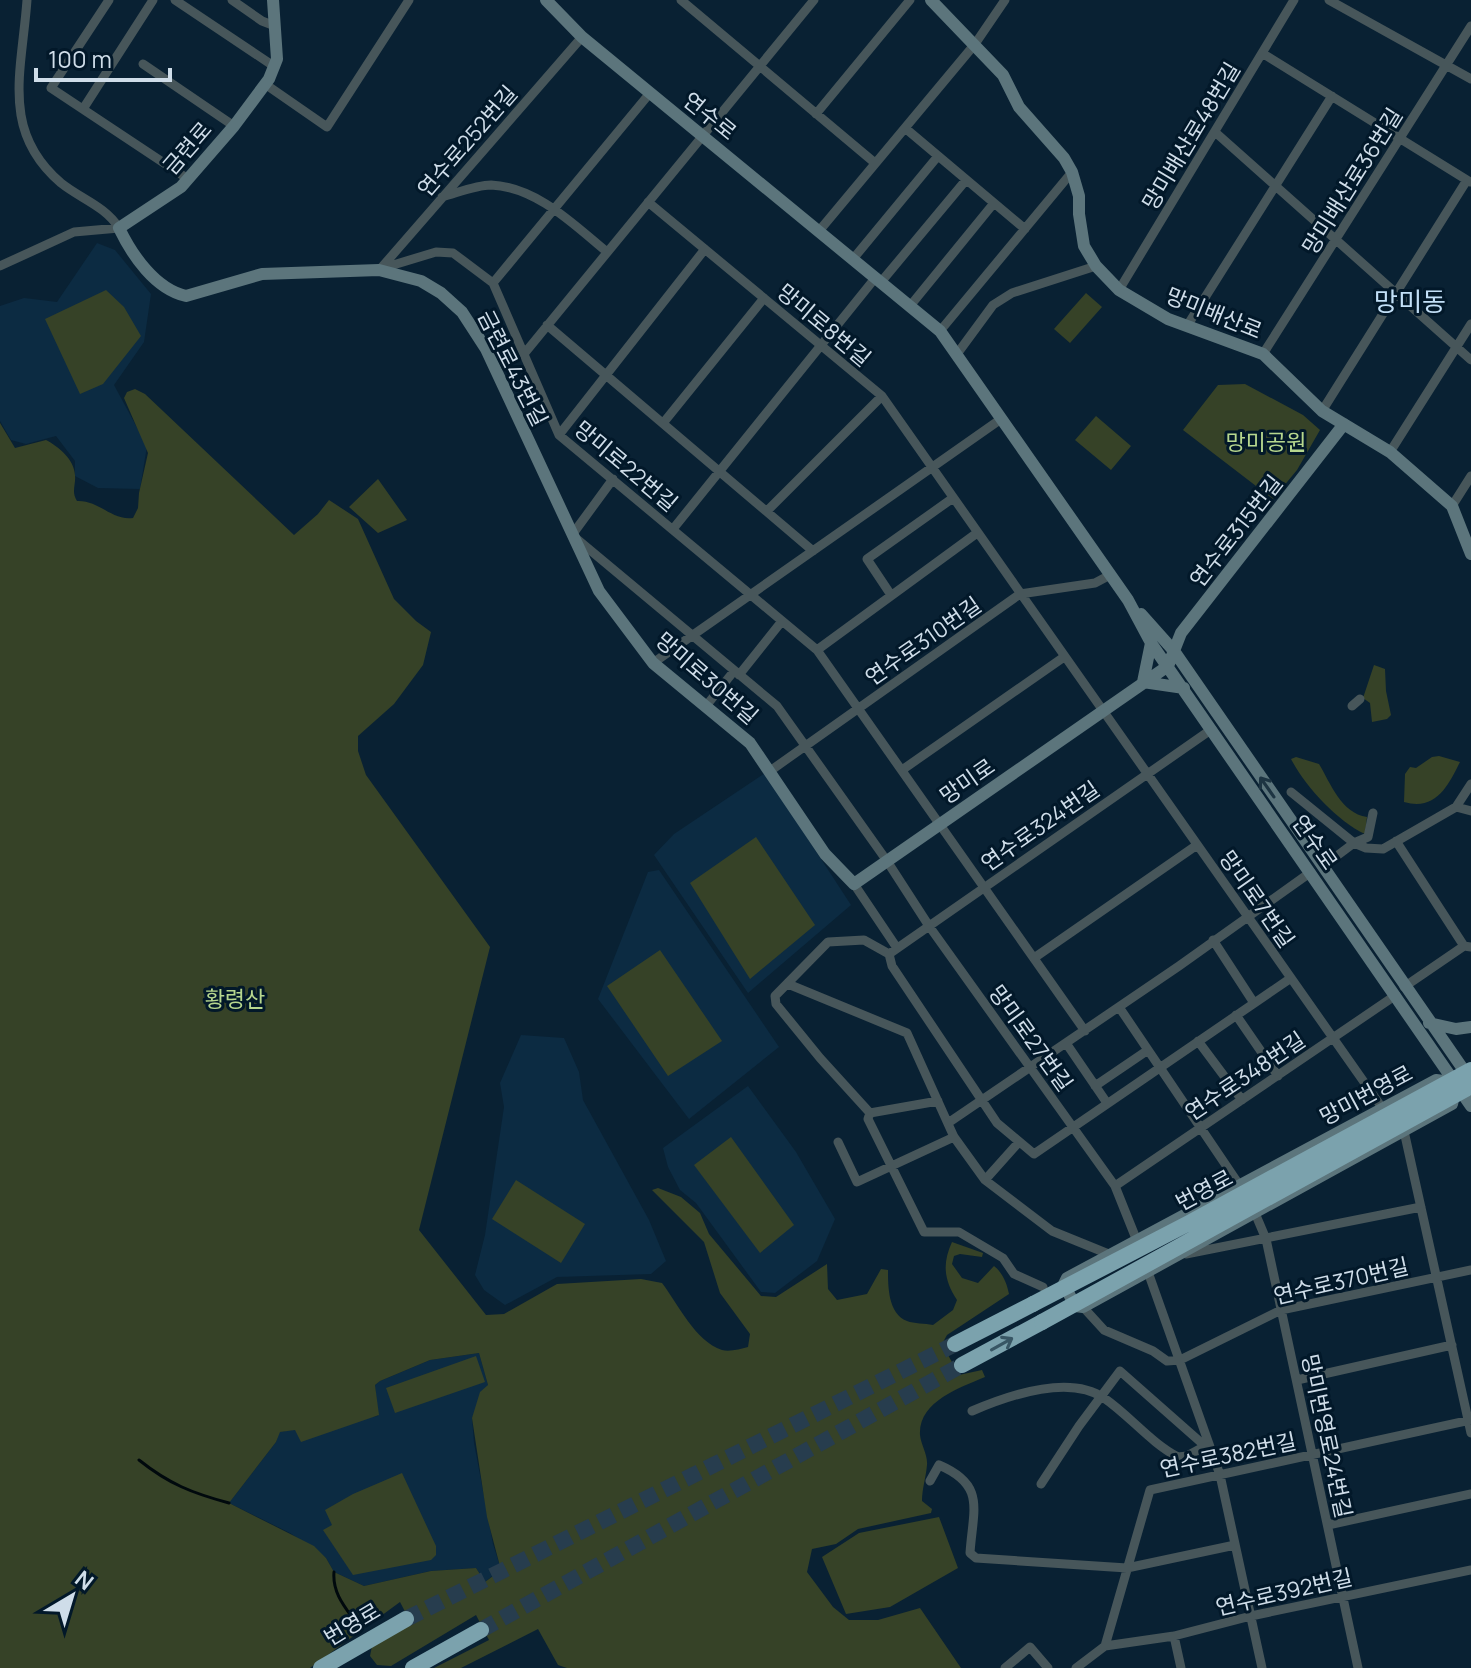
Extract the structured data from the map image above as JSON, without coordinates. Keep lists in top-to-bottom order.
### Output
{
  "streets": {
    "highway": ["번영로"],
    "street": [
      "연수로",
      "망미배산로48번길",
      "연수로252번길",
      "금련로",
      "망미배산로36번길",
      "망미배산로",
      "망미로8번길",
      "금련로43번길",
      "망미로22번길",
      "연수로315번길",
      "연수로310번길",
      "망미로30번길",
      "망미로",
      "연수로324번길",
      "망미로7번길",
      "망미로27번길",
      "연수로348번길",
      "망미번영로",
      "연수로370번길",
      "망미번영로24번길",
      "연수로382번길",
      "연수로392번길"
    ]
  },
  "crossings": [
    ["연수로", "연수로252번길"],
    ["연수로", "연수로315번길"],
    ["연수로", "연수로310번길"],
    ["연수로", "망미로"],
    ["연수로", "연수로324번길"],
    ["연수로", "연수로348번길"],
    ["연수로", "망미번영로"],
    ["연수로", "번영로"],
    ["망미배산로48번길", "망미배산로"],
    ["연수로252번길", "금련로43번길"],
    ["연수로252번길", "망미로22번길"],
    ["금련로", "금련로43번길"],
    ["망미배산로36번길", "망미배산로"],
    ["망미배산로", "연수로315번길"],
    ["망미로8번길", "연수로310번길"],
    ["망미로8번길", "망미로"],
    ["망미로8번길", "망미로7번길"],
    ["금련로43번길", "망미로22번길"],
    ["금련로43번길", "망미로30번길"],
    ["금련로43번길", "망미로27번길"],
    ["망미로22번길", "연수로310번길"],
    ["망미로22번길", "망미로"],
    ["망미로22번길", "연수로324번길"],
    ["연수로315번길", "망미로"],
    ["연수로310번길", "망미로30번길"],
    ["연수로310번길", "망미로27번길"],
    ["망미로30번길", "망미로"],
    ["망미로30번길", "망미로27번길"],
    ["망미로", "망미로7번길"],
    ["망미로", "망미로27번길"],
    ["연수로324번길", "망미로7번길"],
    ["연수로324번길", "망미로27번길"],
    ["망미로7번길", "연수로348번길"],
    ["망미로7번길", "망미번영로"],
    ["망미로27번길", "연수로348번길"],
    ["망미로27번길", "망미번영로"],
    ["망미번영로", "번영로"],
    ["망미번영로", "연수로370번길"],
    ["연수로370번길", "망미번영로24번길"],
    ["망미번영로24번길", "연수로382번길"],
    ["망미번영로24번길", "연수로392번길"],
    ["연수로382번길", "연수로392번길"]
  ],
  "districts": ["망미동"],
  "parks": ["망미공원", "황령산"],
  "scale_bar": "100 m",
  "north": "top right"
}
